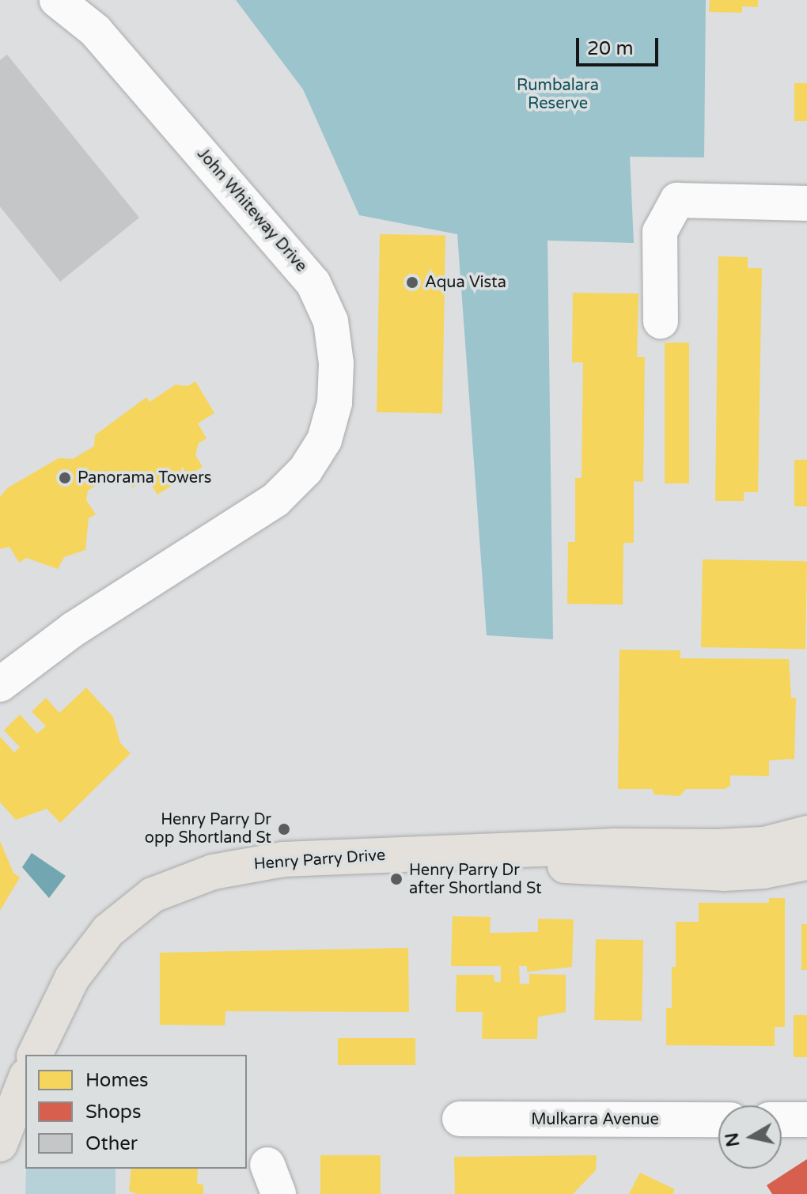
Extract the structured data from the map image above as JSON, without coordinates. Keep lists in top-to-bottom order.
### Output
{
  "streets": {
    "main road": ["Henry Parry Drive"],
    "street": ["John Whiteway Drive", "Mulkarra Avenue"]
  },
  "parks": ["Rumbalara Reserve"],
  "places": [
    "Aqua Vista",
    "Panorama Towers",
    "Henry Parry Dr opp Shortland St",
    "Henry Parry Dr after Shortland St"
  ],
  "legend": ["Homes", "Shops", "Other"],
  "scale_bar": "20 m",
  "north": "left"
}
